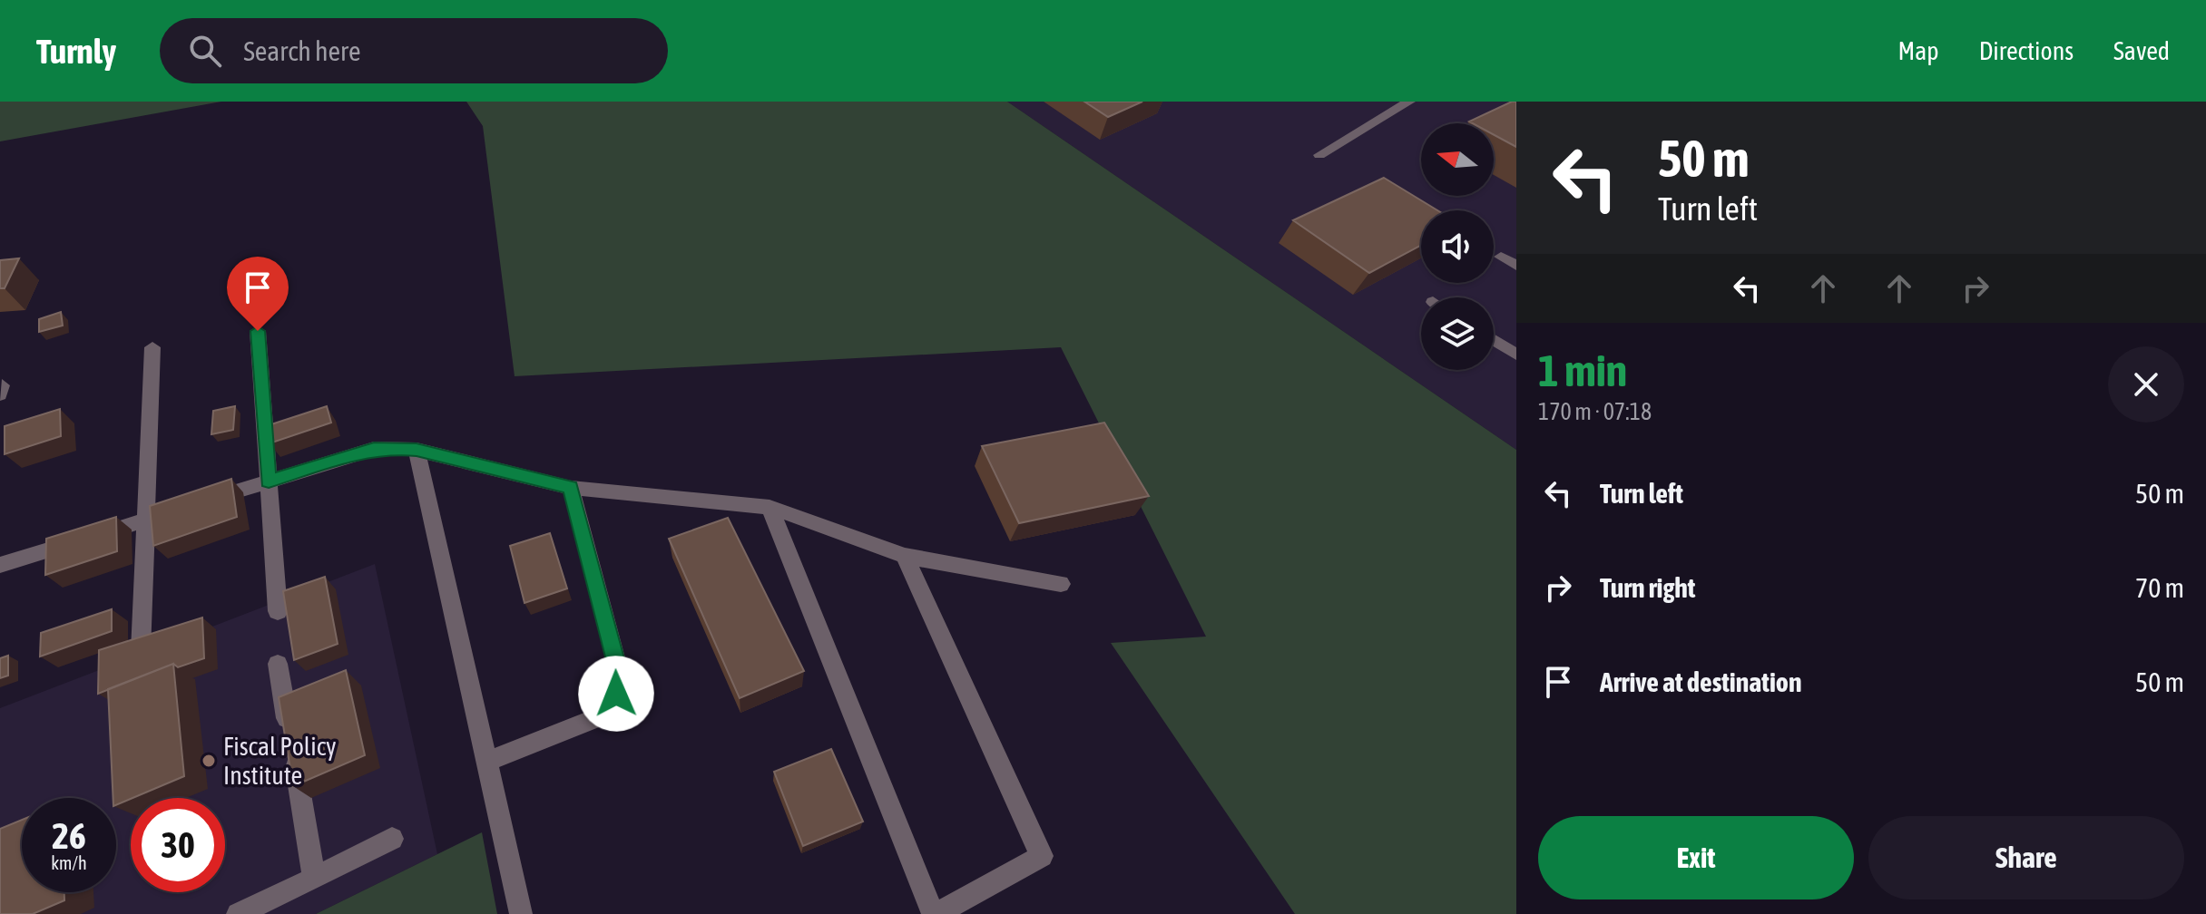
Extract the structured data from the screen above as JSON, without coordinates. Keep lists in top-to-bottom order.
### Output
{
  "places": ["Fiscal Policy Institute"],
  "north": "left",
  "page": {
    "header": "Turnly",
    "search": "Search here",
    "nav": ["Map", "Directions", "Saved"],
    "turn": ["50 m", "Turn left"],
    "heading": ["1 min", "170 m · 07:18"],
    "list": [
      {
        "name": "Turn left",
        "value": "50 m"
      },
      {
        "name": "Turn right",
        "value": "70 m"
      },
      {
        "name": "Arrive at destination",
        "value": "50 m"
      }
    ],
    "speed": "26 km/h",
    "limit": "30",
    "buttons": ["Exit", "Share"]
  }
}
